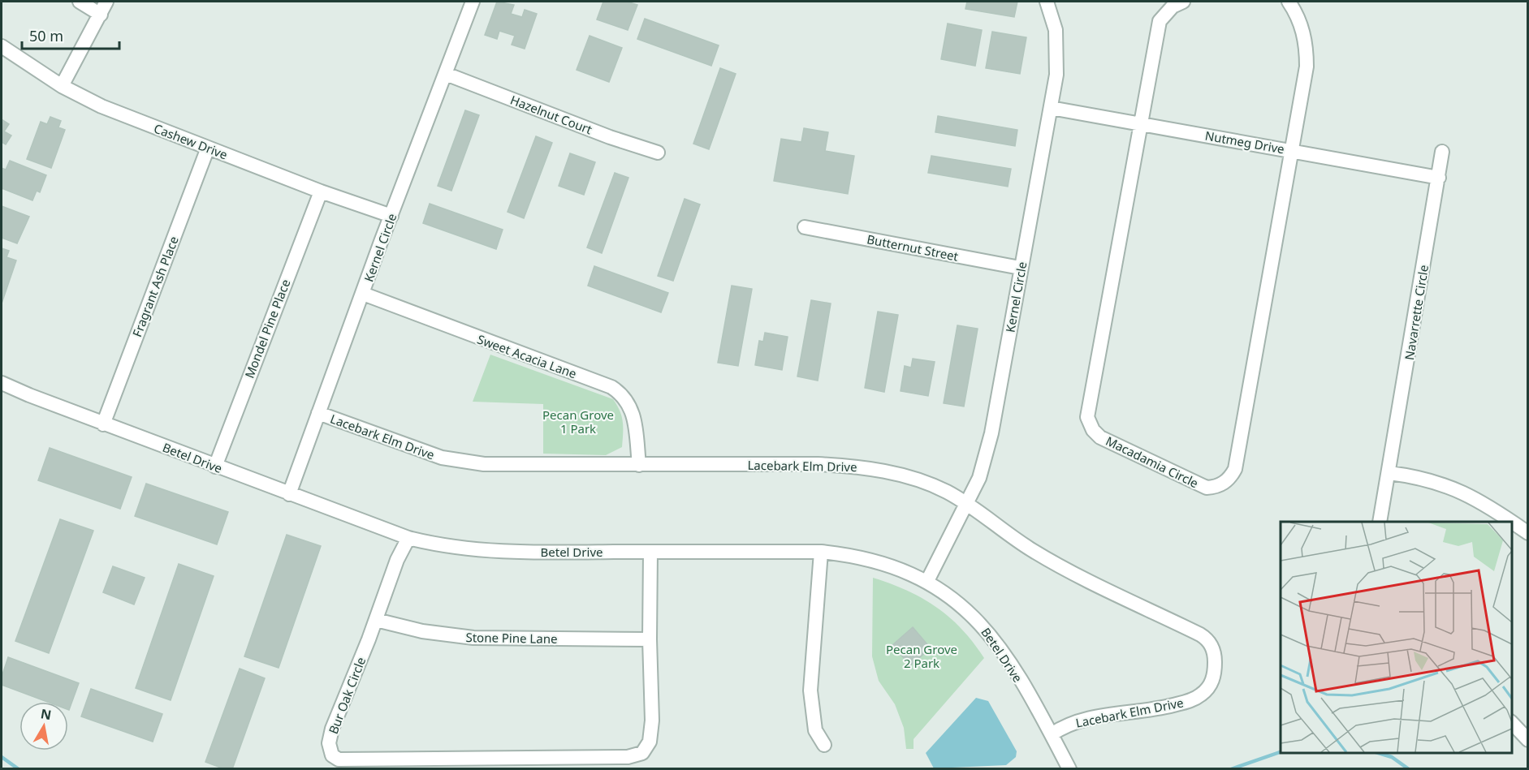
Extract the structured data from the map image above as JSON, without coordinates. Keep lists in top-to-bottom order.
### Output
{
  "streets": {
    "street": [
      "Hazelnut Court",
      "Cashew Drive",
      "Nutmeg Drive",
      "Kernel Circle",
      "Butternut Street",
      "Fragrant Ash Place",
      "Navarrette Circle",
      "Mondel Pine Place",
      "Sweet Acacia Lane",
      "Lacebark Elm Drive",
      "Betel Drive",
      "Macadamia Circle",
      "Stone Pine Lane",
      "Bur Oak Circle"
    ]
  },
  "crossings": [
    ["Hazelnut Court", "Kernel Circle"],
    ["Cashew Drive", "Kernel Circle"],
    ["Cashew Drive", "Fragrant Ash Place"],
    ["Cashew Drive", "Mondel Pine Place"],
    ["Nutmeg Drive", "Kernel Circle"],
    ["Nutmeg Drive", "Navarrette Circle"],
    ["Nutmeg Drive", "Macadamia Circle"],
    ["Kernel Circle", "Butternut Street"],
    ["Kernel Circle", "Sweet Acacia Lane"],
    ["Kernel Circle", "Lacebark Elm Drive"],
    ["Kernel Circle", "Betel Drive"],
    ["Fragrant Ash Place", "Betel Drive"],
    ["Mondel Pine Place", "Betel Drive"],
    ["Sweet Acacia Lane", "Lacebark Elm Drive"],
    ["Lacebark Elm Drive", "Betel Drive"],
    ["Betel Drive", "Bur Oak Circle"],
    ["Stone Pine Lane", "Bur Oak Circle"]
  ],
  "parks": ["Pecan Grove 1 Park", "Pecan Grove 2 Park"],
  "scale_bar": "50 m",
  "north": "top"
}
